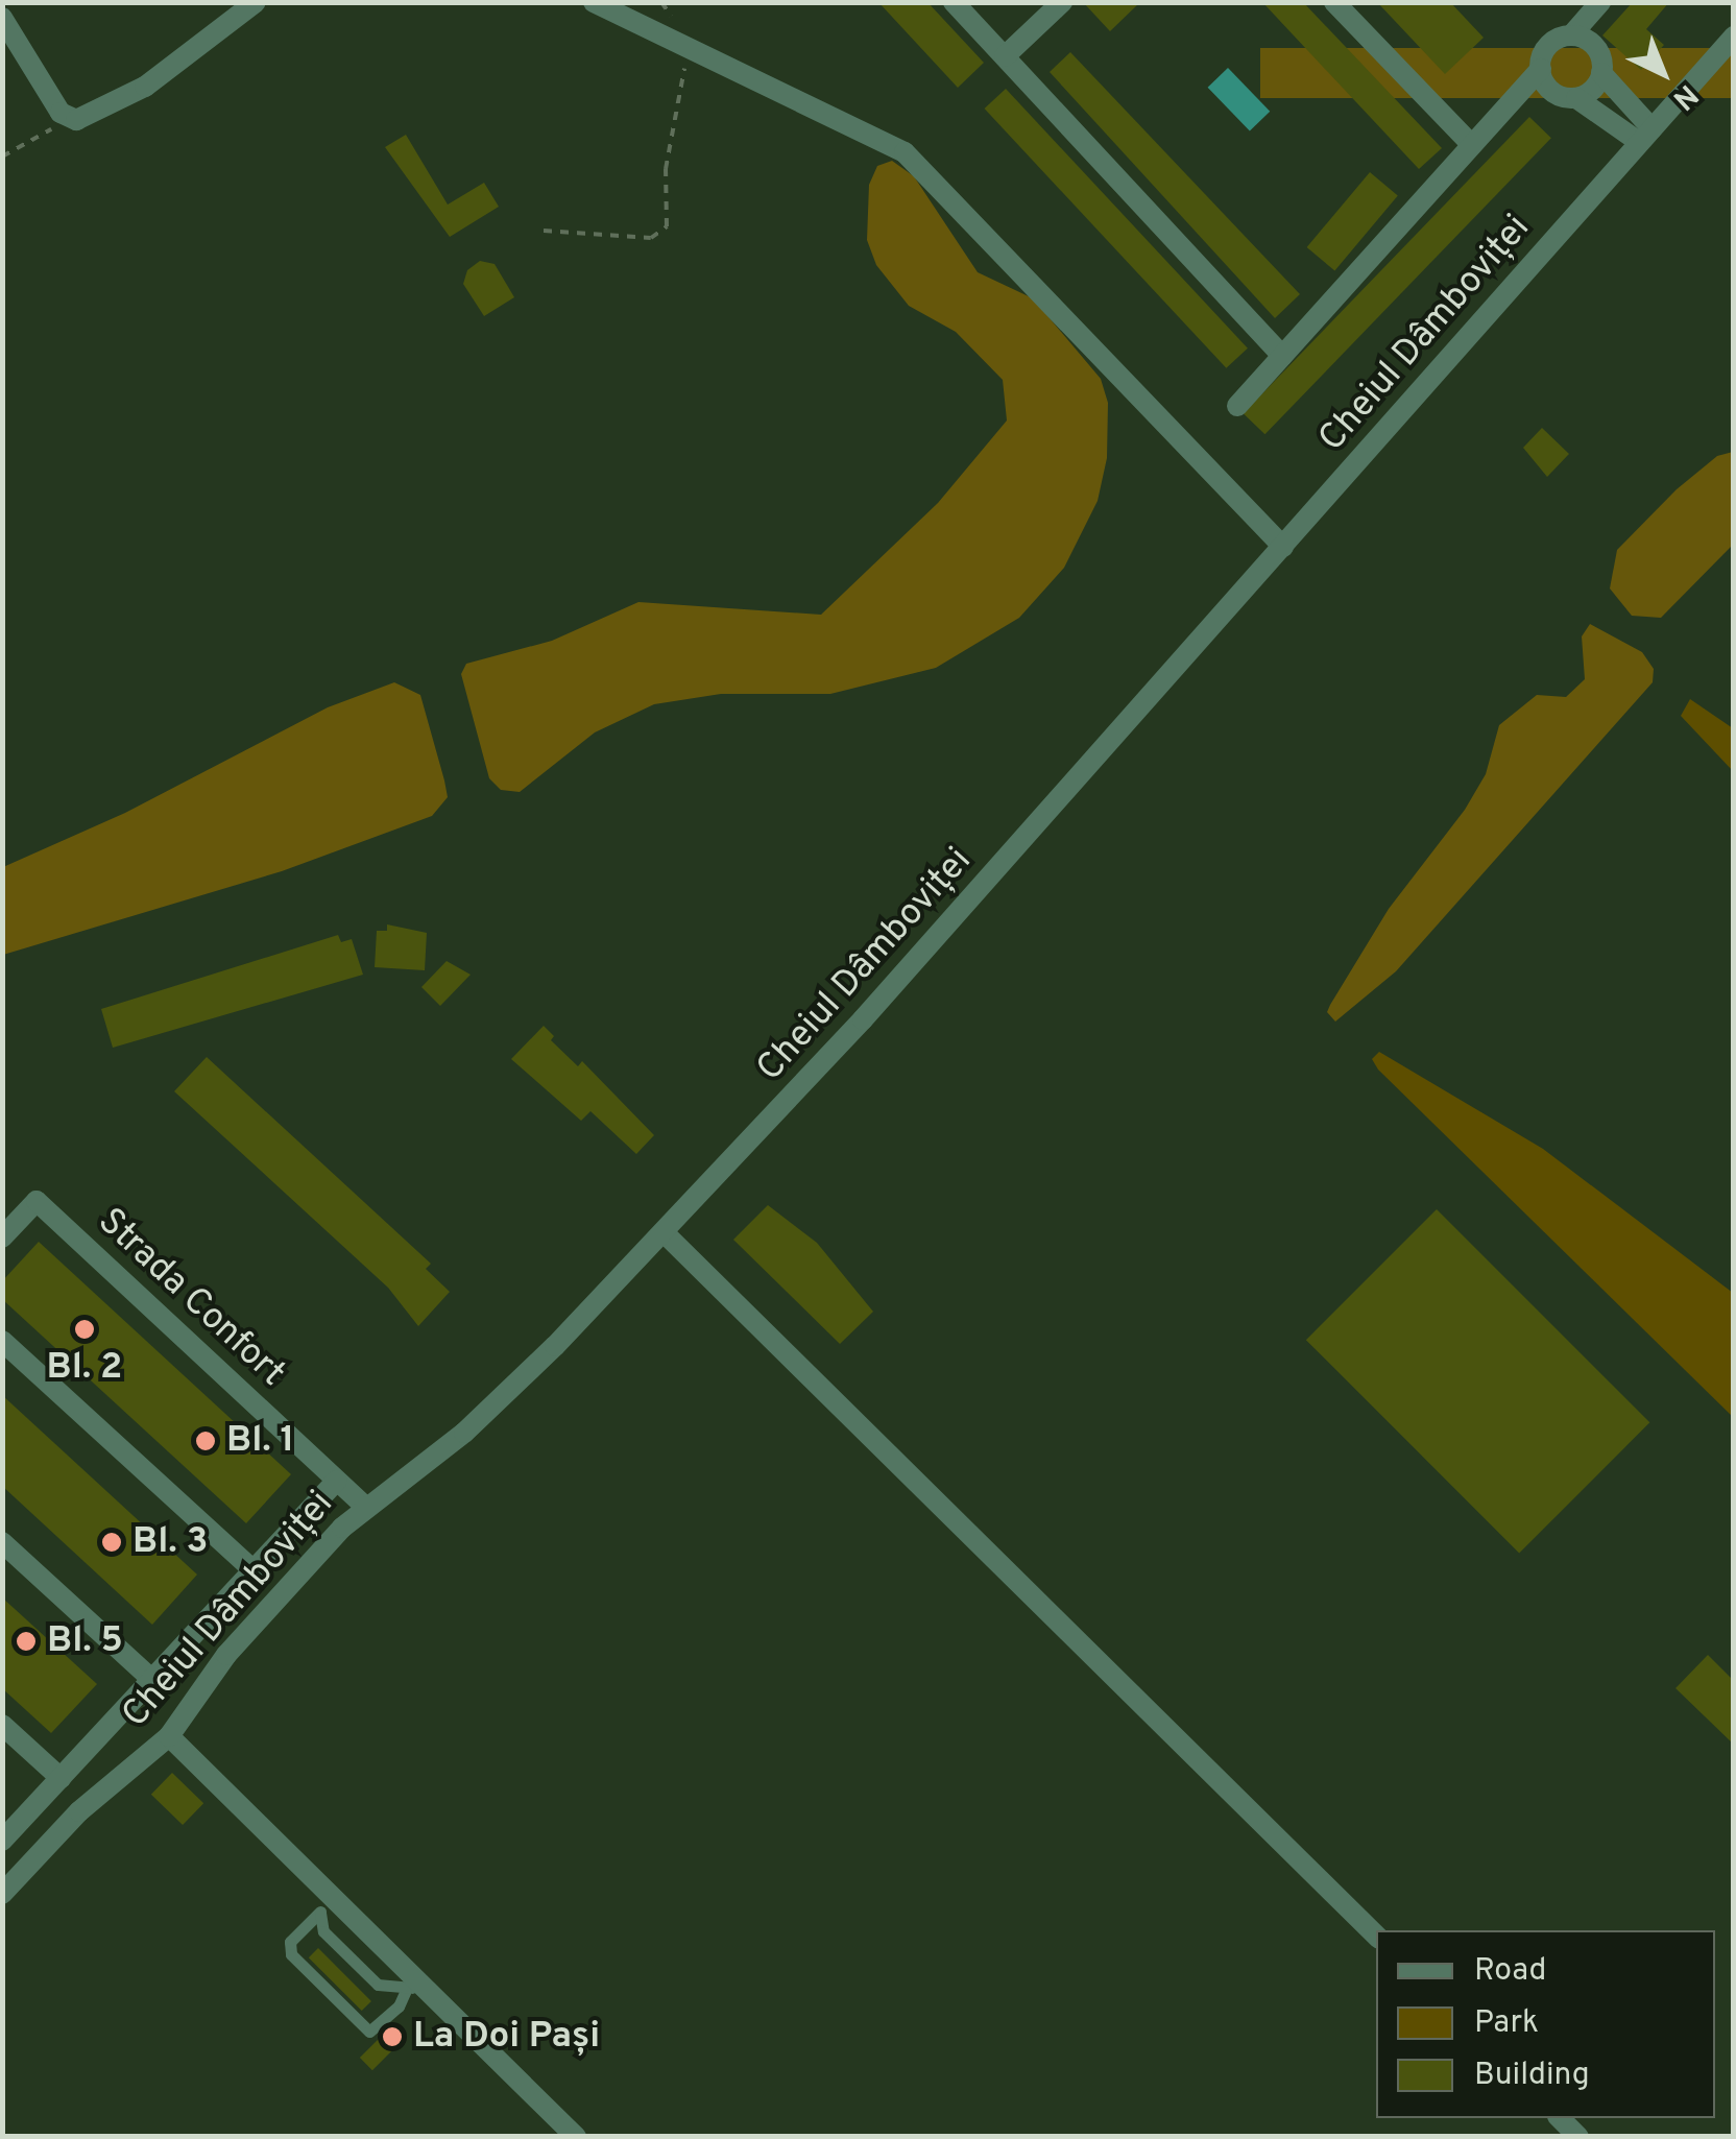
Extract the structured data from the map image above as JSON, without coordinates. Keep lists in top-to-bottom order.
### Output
{
  "streets": {
    "street": ["Cheiul Dâmboviței", "Strada Confort"]
  },
  "places": [
    "Bl. 2",
    "Bl. 1",
    "Bl. 3",
    "Bl. 5",
    "La Doi Pași"
  ],
  "legend": ["Road", "Park", "Building"],
  "north": "bottom right"
}
